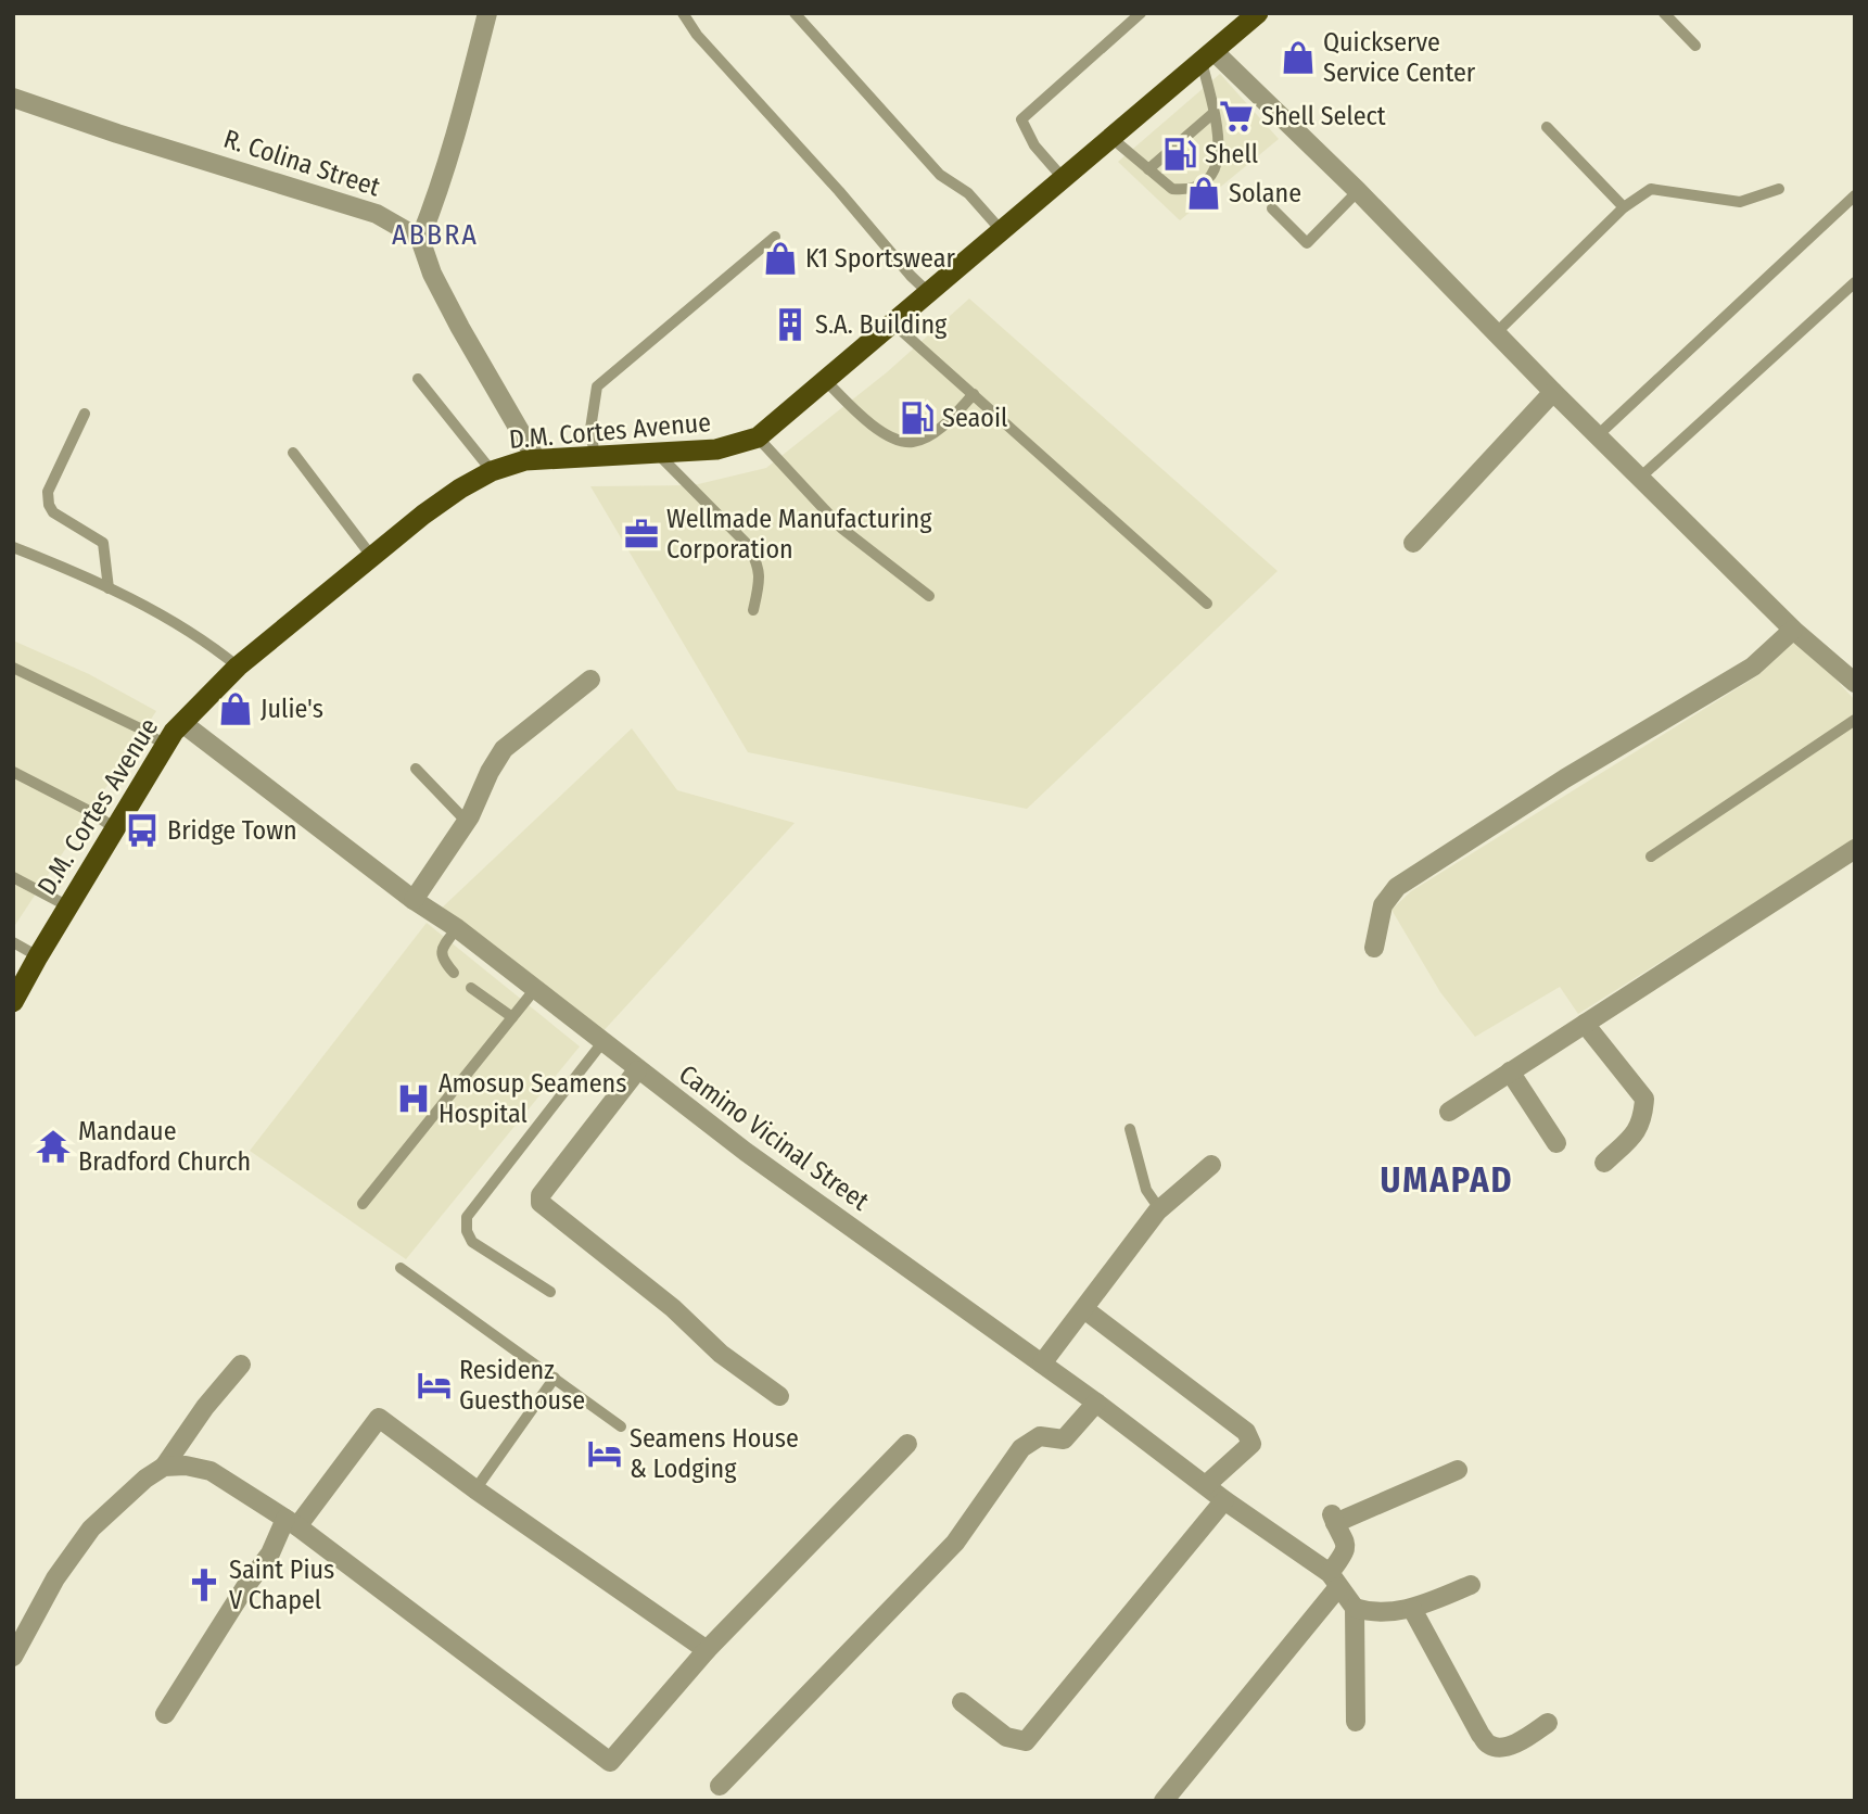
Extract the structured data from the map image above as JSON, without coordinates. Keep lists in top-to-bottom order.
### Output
{
  "streets": {
    "highway": ["D.M. Cortes Avenue"],
    "street": ["R. Colina Street", "Camino Vicinal Street"]
  },
  "crossings": [
    ["D.M. Cortes Avenue", "Camino Vicinal Street"]
  ],
  "districts": ["ABBRA", "UMAPAD"],
  "places": {
    "shop": [
      "Quickserve Service Center",
      "Solane",
      "K1 Sportswear",
      "Julie's"
    ],
    "supermarket": ["Shell Select"],
    "fuel station": ["Shell", "Seaoil"],
    "building": ["S.A. Building"],
    "office": ["Wellmade Manufacturing Corporation"],
    "bus stop": ["Bridge Town"],
    "hospital": ["Amosup Seamens Hospital"],
    "temple": ["Mandaue Bradford Church"],
    "hotel": ["Residenz Guesthouse", "Seamens House & Lodging"],
    "church": ["Saint Pius V Chapel"]
  }
}
